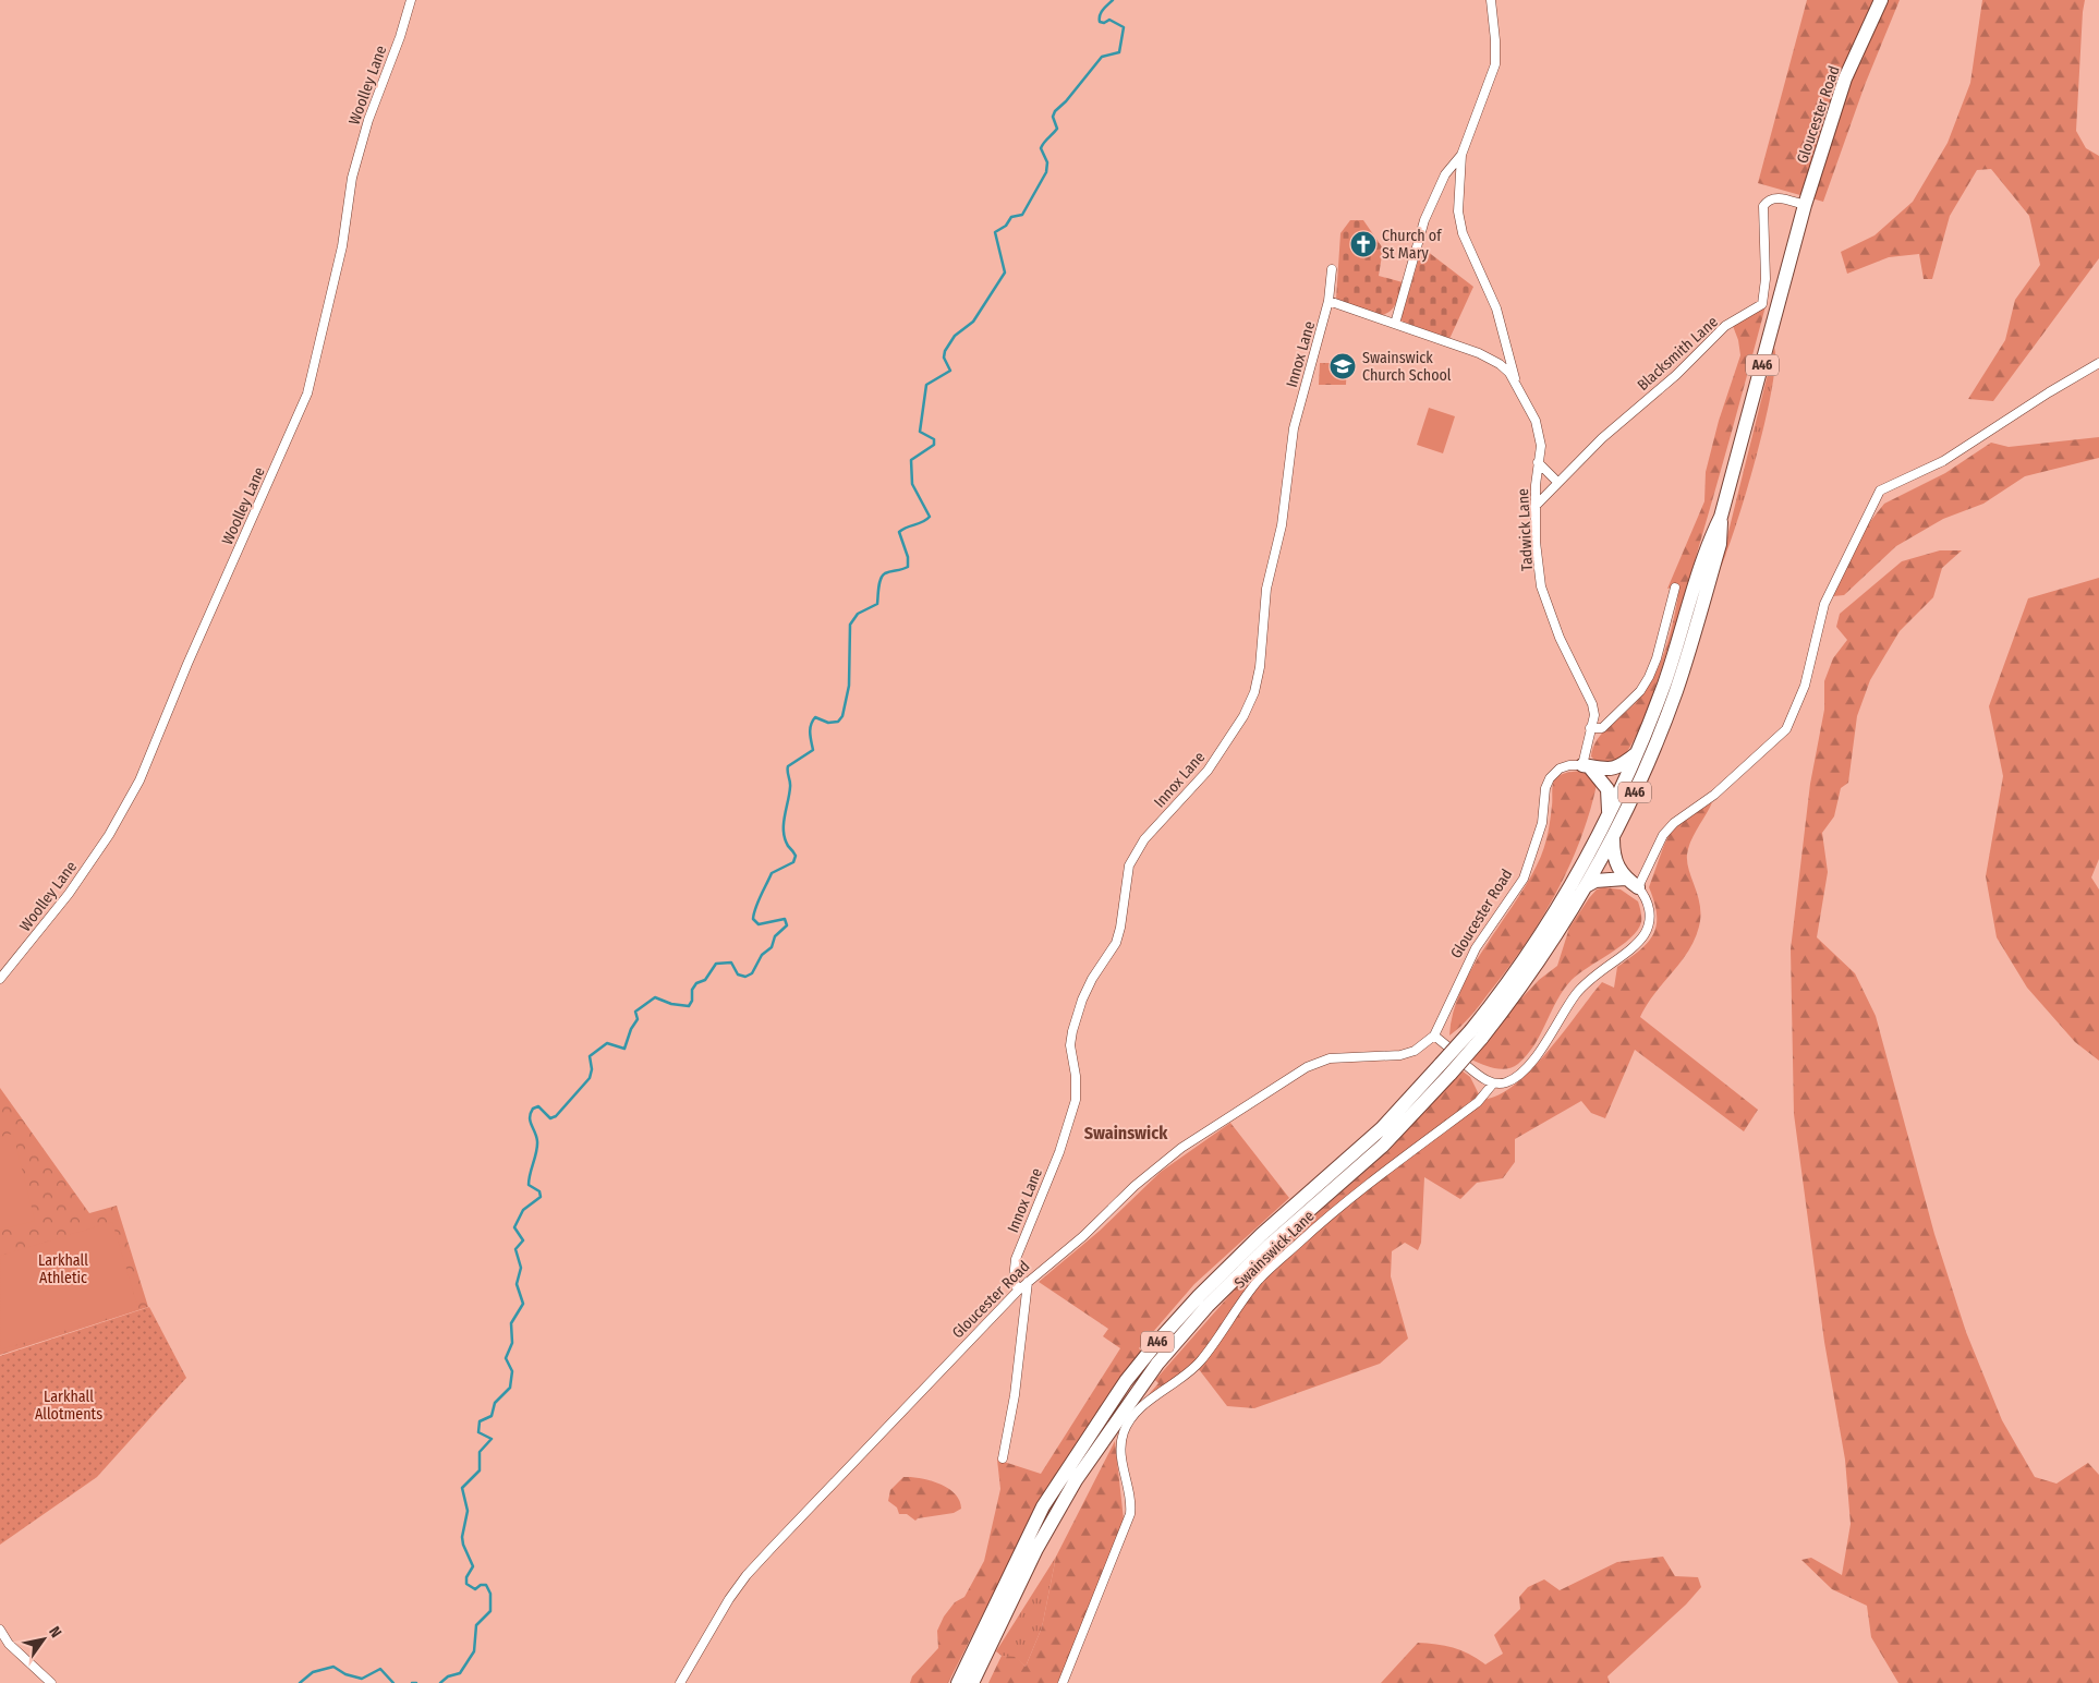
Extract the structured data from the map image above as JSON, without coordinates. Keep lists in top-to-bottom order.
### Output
{
  "streets": {
    "highway": ["Gloucester Road", "A46"],
    "street": [
      "Woolley Lane",
      "Blacksmith Lane",
      "Innox Lane",
      "Tadwick Lane",
      "Swainswick Lane"
    ]
  },
  "crossings": [
    ["Gloucester Road", "Blacksmith Lane"],
    ["Gloucester Road", "Innox Lane"],
    ["Gloucester Road", "A46"],
    ["Gloucester Road", "Tadwick Lane"],
    ["Blacksmith Lane", "Tadwick Lane"],
    ["Innox Lane", "Tadwick Lane"]
  ],
  "districts": ["Swainswick"],
  "parks": ["Larkhall Athletic", "Larkhall Allotments"],
  "places": {
    "church": ["Church of St Mary"],
    "school or university": ["Swainswick Church School"]
  },
  "north": "top right"
}
